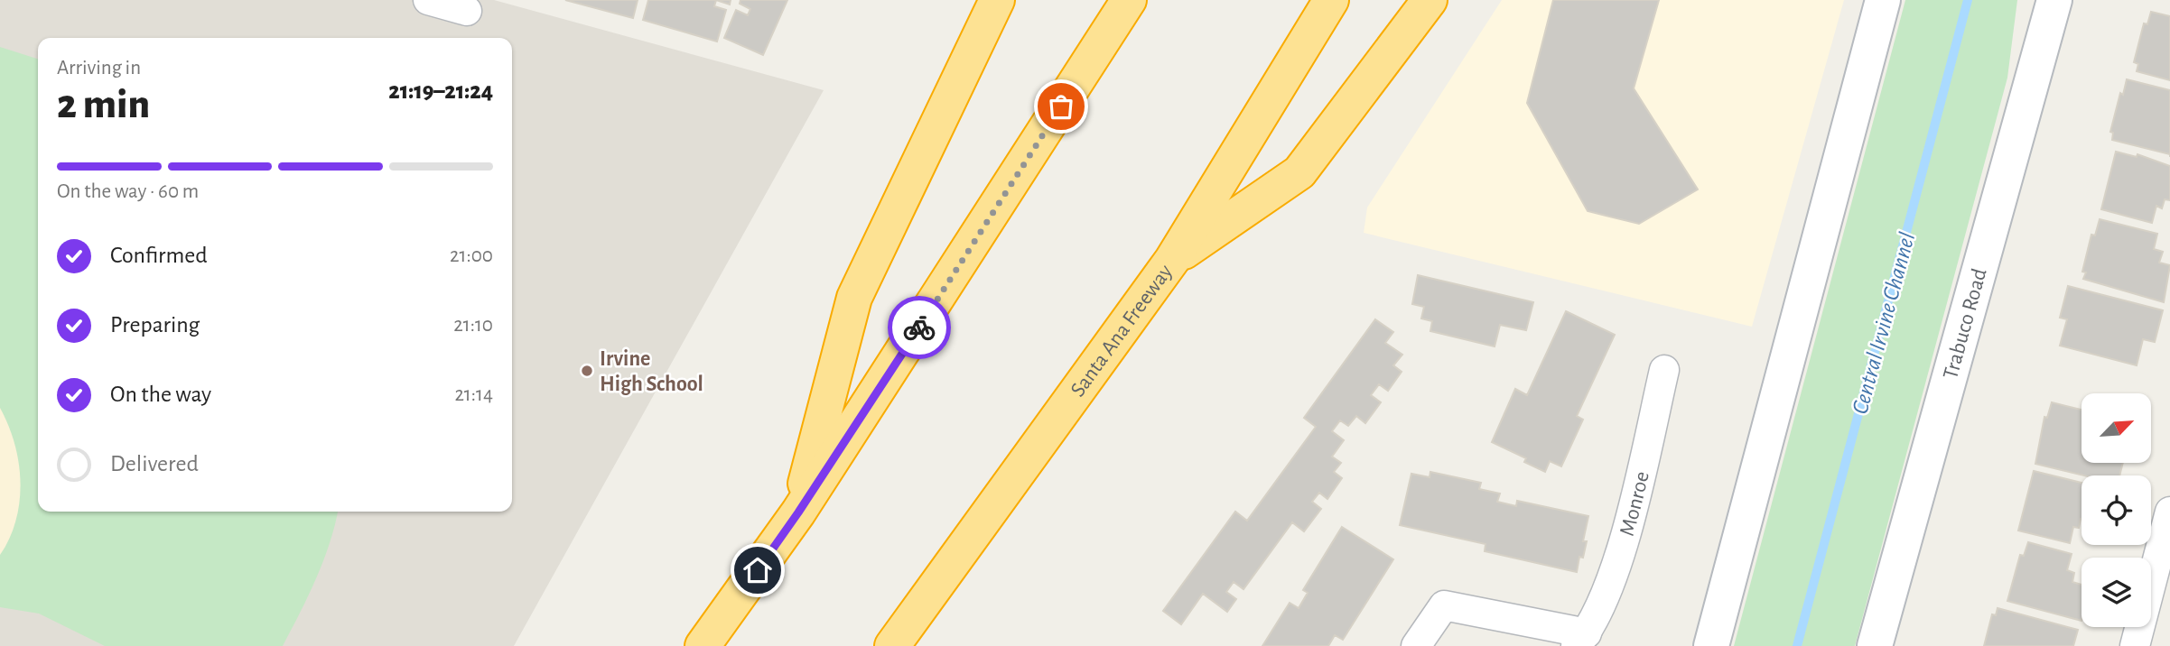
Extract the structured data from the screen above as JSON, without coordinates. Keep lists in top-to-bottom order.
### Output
{
  "streets": {
    "highway": ["Santa Ana Freeway"],
    "main road": ["Trabuco Road"],
    "street": ["Monroe"]
  },
  "water": ["Central Irvine Channel"],
  "places": ["Irvine High School"],
  "north": "top right",
  "page": {
    "heading": ["2 min", "Arriving in", "21:19–21:24"],
    "bar": "On the way · 60 m",
    "list": [
      ["Confirmed", "21:00"],
      ["Preparing", "21:10"],
      ["On the way", "21:14"],
      "Delivered"
    ]
  }
}
